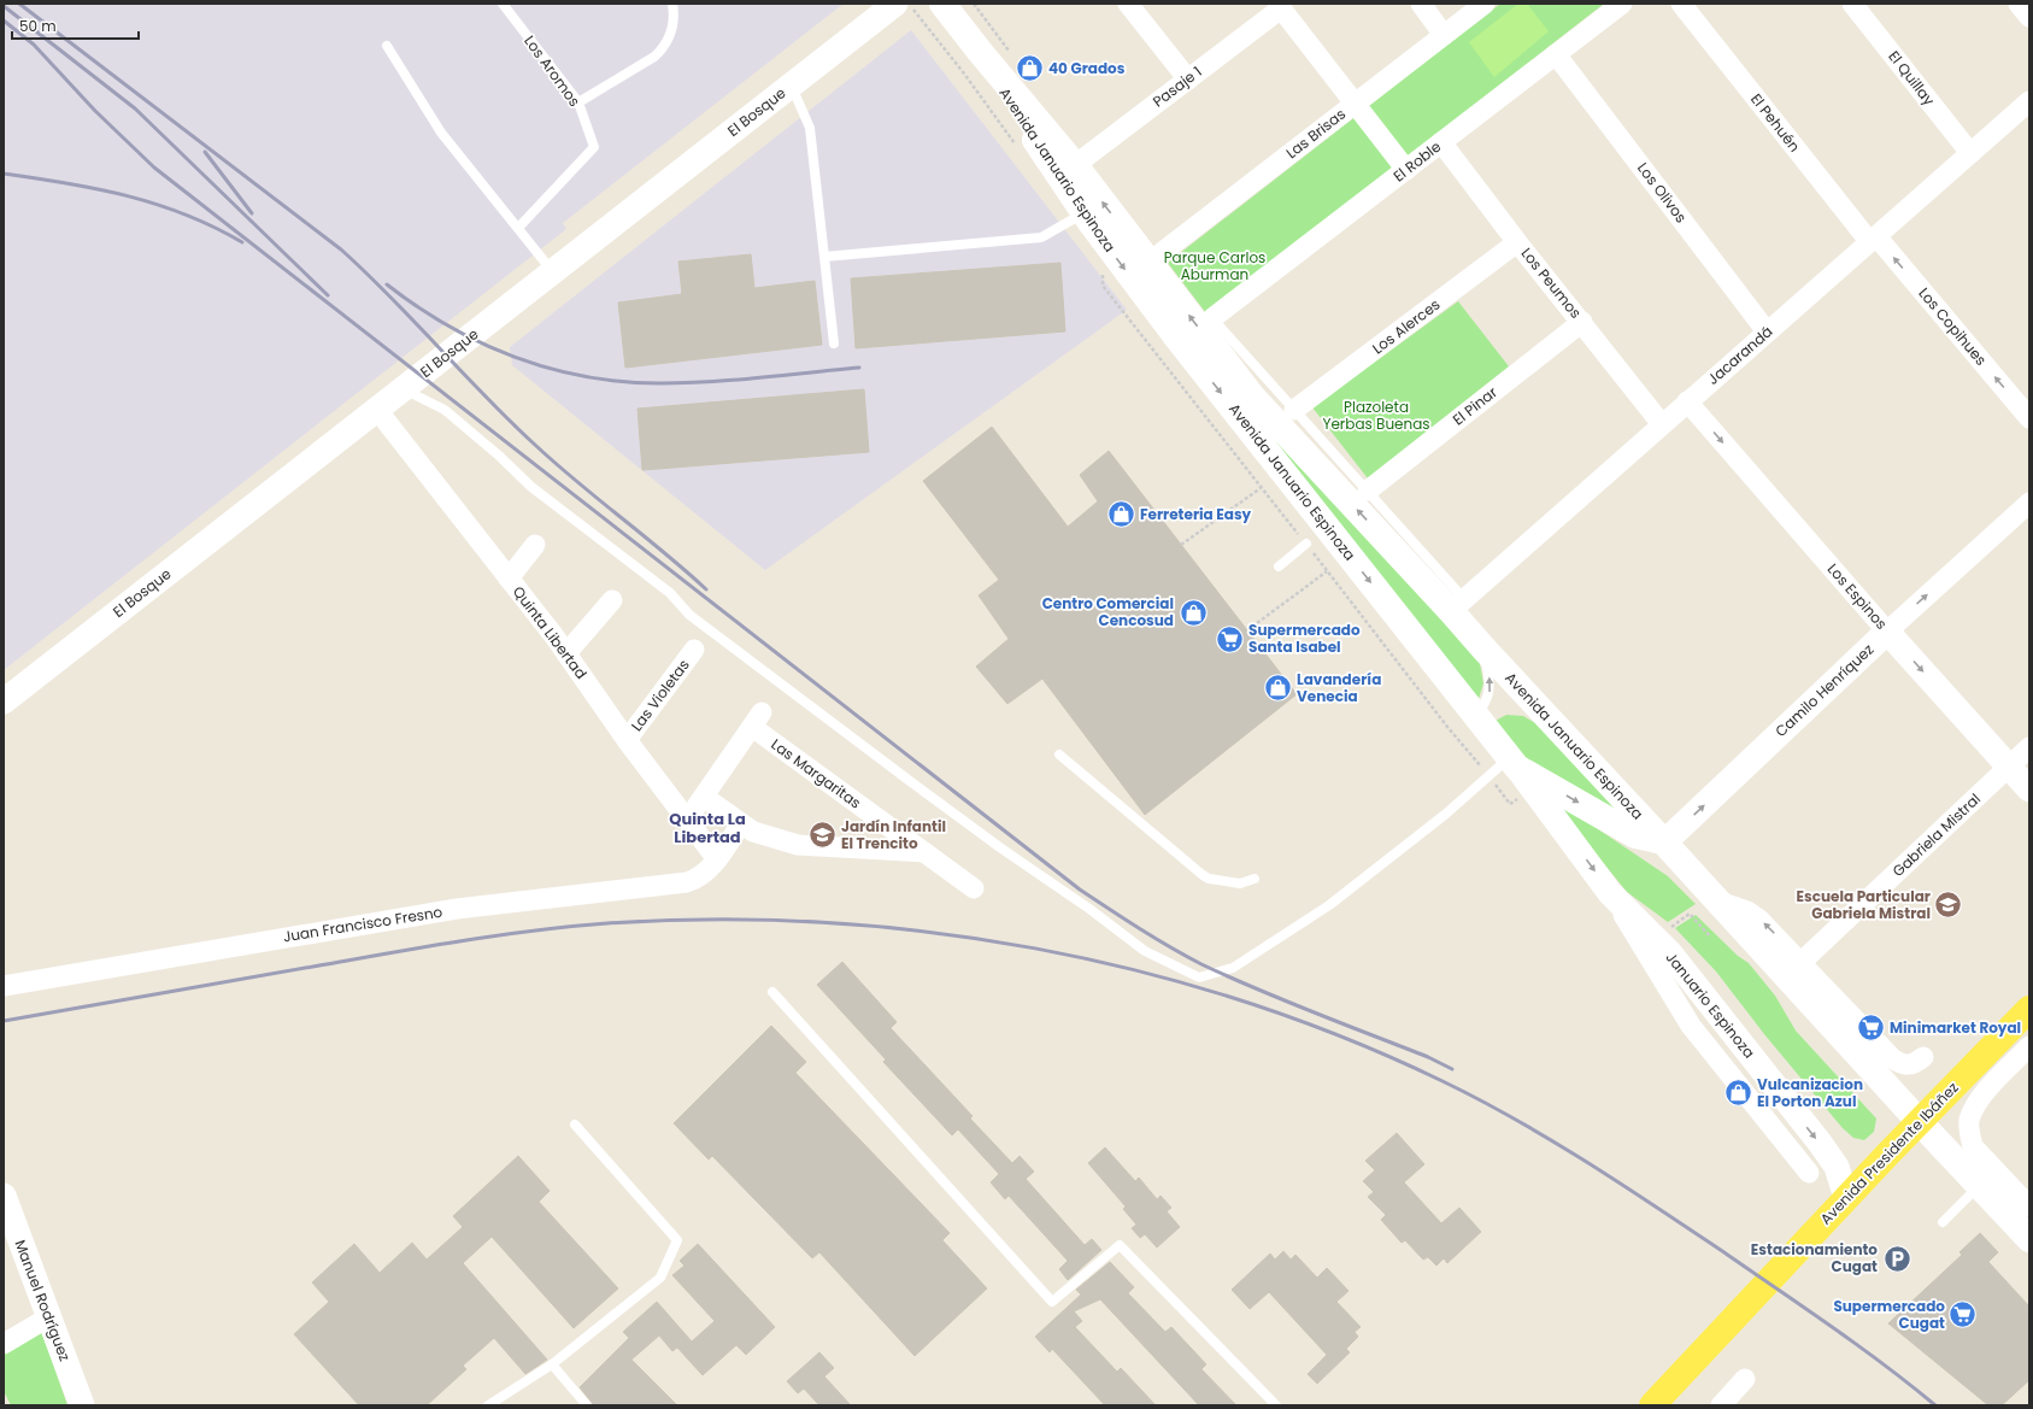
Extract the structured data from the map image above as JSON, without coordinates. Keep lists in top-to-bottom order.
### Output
{
  "streets": {
    "main road": ["Avenida Januario Espinoza", "Avenida Presidente Ibáñez"],
    "street": [
      "El Quillay",
      "Pasaje 1",
      "El Bosque",
      "El Pehuén",
      "Las Brisas",
      "El Roble",
      "Los Olivos",
      "Los Peumos",
      "Los Alerces",
      "Los Copihues",
      "Jacarandá",
      "El Pinar",
      "Los Espinos",
      "Quinta Libertad",
      "Camilo Henríquez",
      "Las Violetas",
      "Las Margaritas",
      "Gabriela Mistral",
      "Juan Francisco Fresno",
      "Januario Espinoza",
      "Manuel Rodríguez"
    ],
    "lane": ["Los Aromos"]
  },
  "crossings": [
    ["El Quillay", "Jacarandá"],
    ["Pasaje 1", "Avenida Januario Espinoza"],
    ["El Bosque", "Quinta Libertad"],
    ["El Pehuén", "Los Copihues"],
    ["El Pehuén", "Jacarandá"],
    ["Las Brisas", "Avenida Januario Espinoza"],
    ["El Roble", "Los Olivos"],
    ["El Roble", "Los Peumos"],
    ["Avenida Januario Espinoza", "Jacarandá"],
    ["Avenida Januario Espinoza", "Camilo Henríquez"],
    ["Avenida Januario Espinoza", "Januario Espinoza"],
    ["Avenida Januario Espinoza", "Avenida Presidente Ibáñez"],
    ["Los Olivos", "Jacarandá"],
    ["Los Peumos", "Los Alerces"],
    ["Los Peumos", "Jacarandá"],
    ["Los Peumos", "El Pinar"],
    ["Los Copihues", "Jacarandá"],
    ["Jacarandá", "Los Espinos"],
    ["Los Espinos", "Camilo Henríquez"],
    ["Los Espinos", "Gabriela Mistral"],
    ["Quinta Libertad", "Las Violetas"],
    ["Quinta Libertad", "Juan Francisco Fresno"],
    ["Januario Espinoza", "Avenida Presidente Ibáñez"]
  ],
  "one_way": ["Los Copihues", "Los Espinos", "Camilo Henríquez"],
  "districts": ["Quinta La Libertad"],
  "parks": ["Parque Carlos Aburman", "Plazoleta Yerbas Buenas"],
  "places": {
    "shop": [
      "40 Grados",
      "Ferreteria Easy",
      "Centro Comercial Cencosud",
      "Lavandería Venecia",
      "Vulcanizacion El Porton Azul"
    ],
    "supermarket": ["Supermercado Santa Isabel", "Minimarket Royal", "Supermercado Cugat"],
    "school or university": ["Jardín Infantil El Trencito", "Escuela Particular Gabriela Mistral"],
    "parking": ["Estacionamiento Cugat"]
  },
  "scale_bar": "50 m"
}
